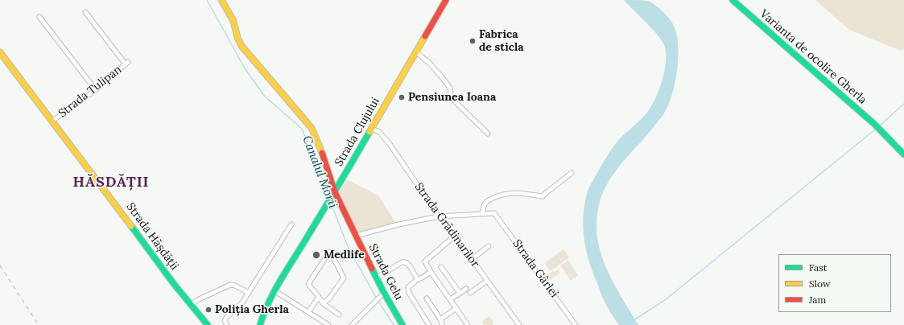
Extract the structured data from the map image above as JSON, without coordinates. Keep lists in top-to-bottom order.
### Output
{
  "streets": {
    "main road": [
      "Varianta de ocolire Gherla",
      "Strada Clujului",
      "Strada Hășdății",
      "Strada Gelu"
    ],
    "street": ["Strada Tulipan", "Strada Grădinarilor", "Strada Gârlei"]
  },
  "crossings": [
    ["Strada Tulipan", "Strada Hășdății"],
    ["Strada Clujului", "Strada Grădinarilor"],
    ["Strada Clujului", "Strada Gelu"]
  ],
  "districts": ["HĂSDĂȚII"],
  "water": ["Canalul Morii"],
  "places": [
    "Fabrica de sticla",
    "Pensiunea Ioana",
    "Medlife",
    "Poliția Gherla"
  ],
  "legend": ["Fast", "Slow", "Jam"]
}
